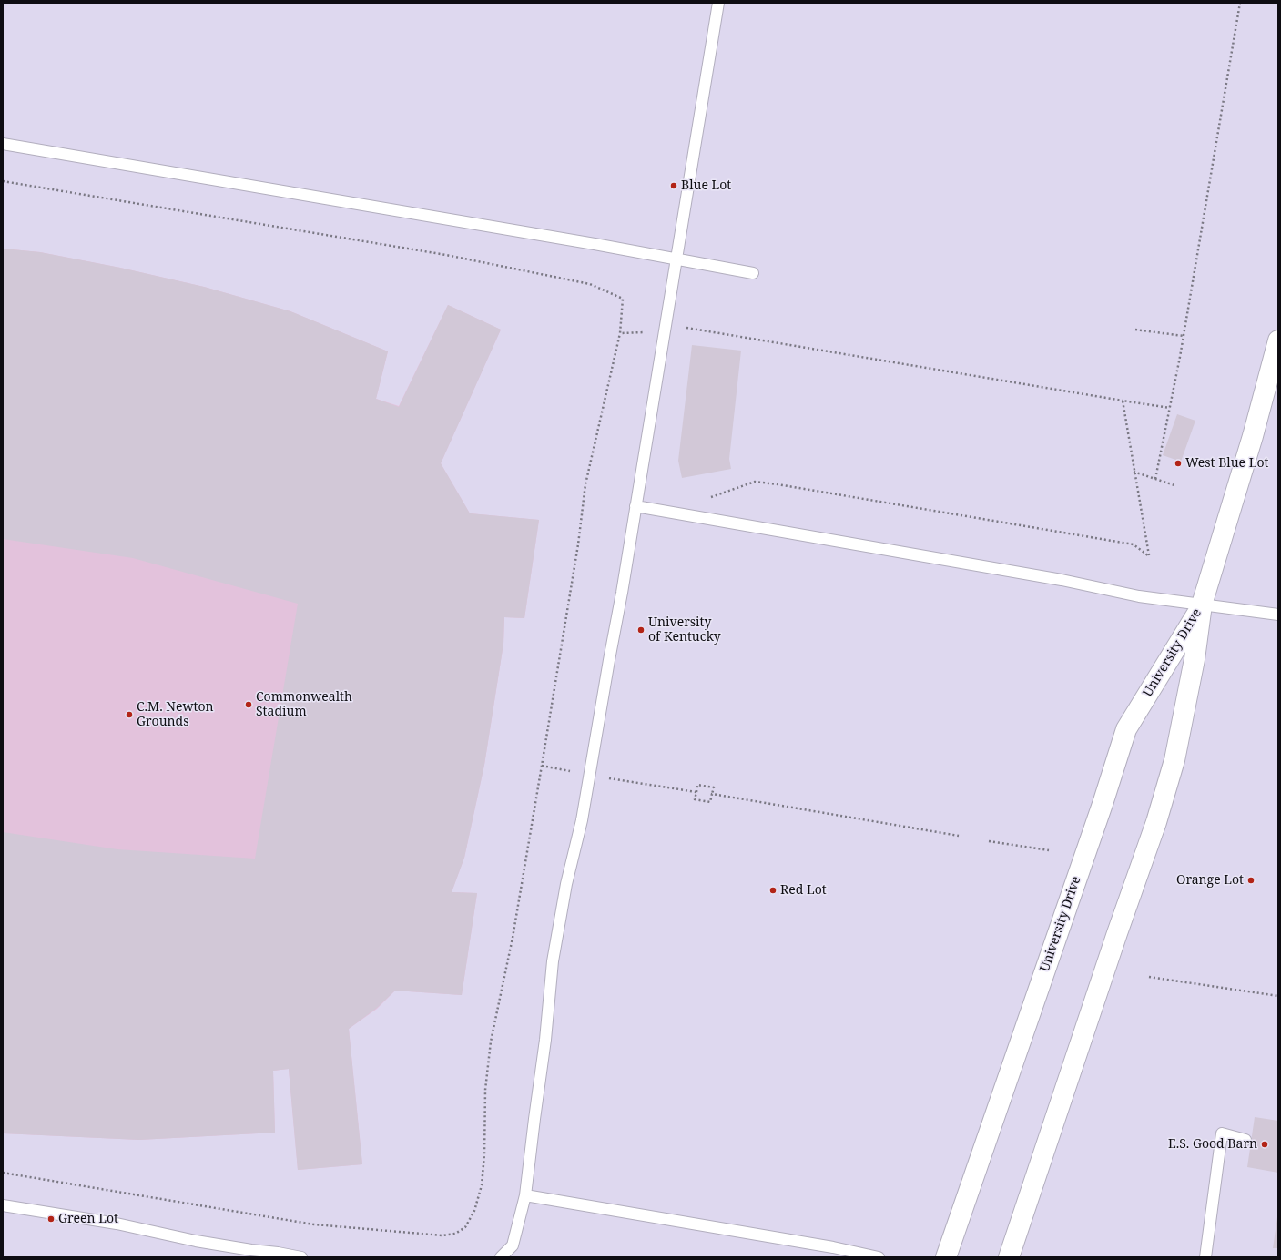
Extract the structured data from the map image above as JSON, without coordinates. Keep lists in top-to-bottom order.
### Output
{
  "streets": {
    "street": ["University Drive"]
  },
  "places": [
    "Blue Lot",
    "West Blue Lot",
    "University of Kentucky",
    "Commonwealth Stadium",
    "C.M. Newton Grounds",
    "Orange Lot",
    "Red Lot",
    "E.S. Good Barn",
    "Green Lot"
  ]
}
